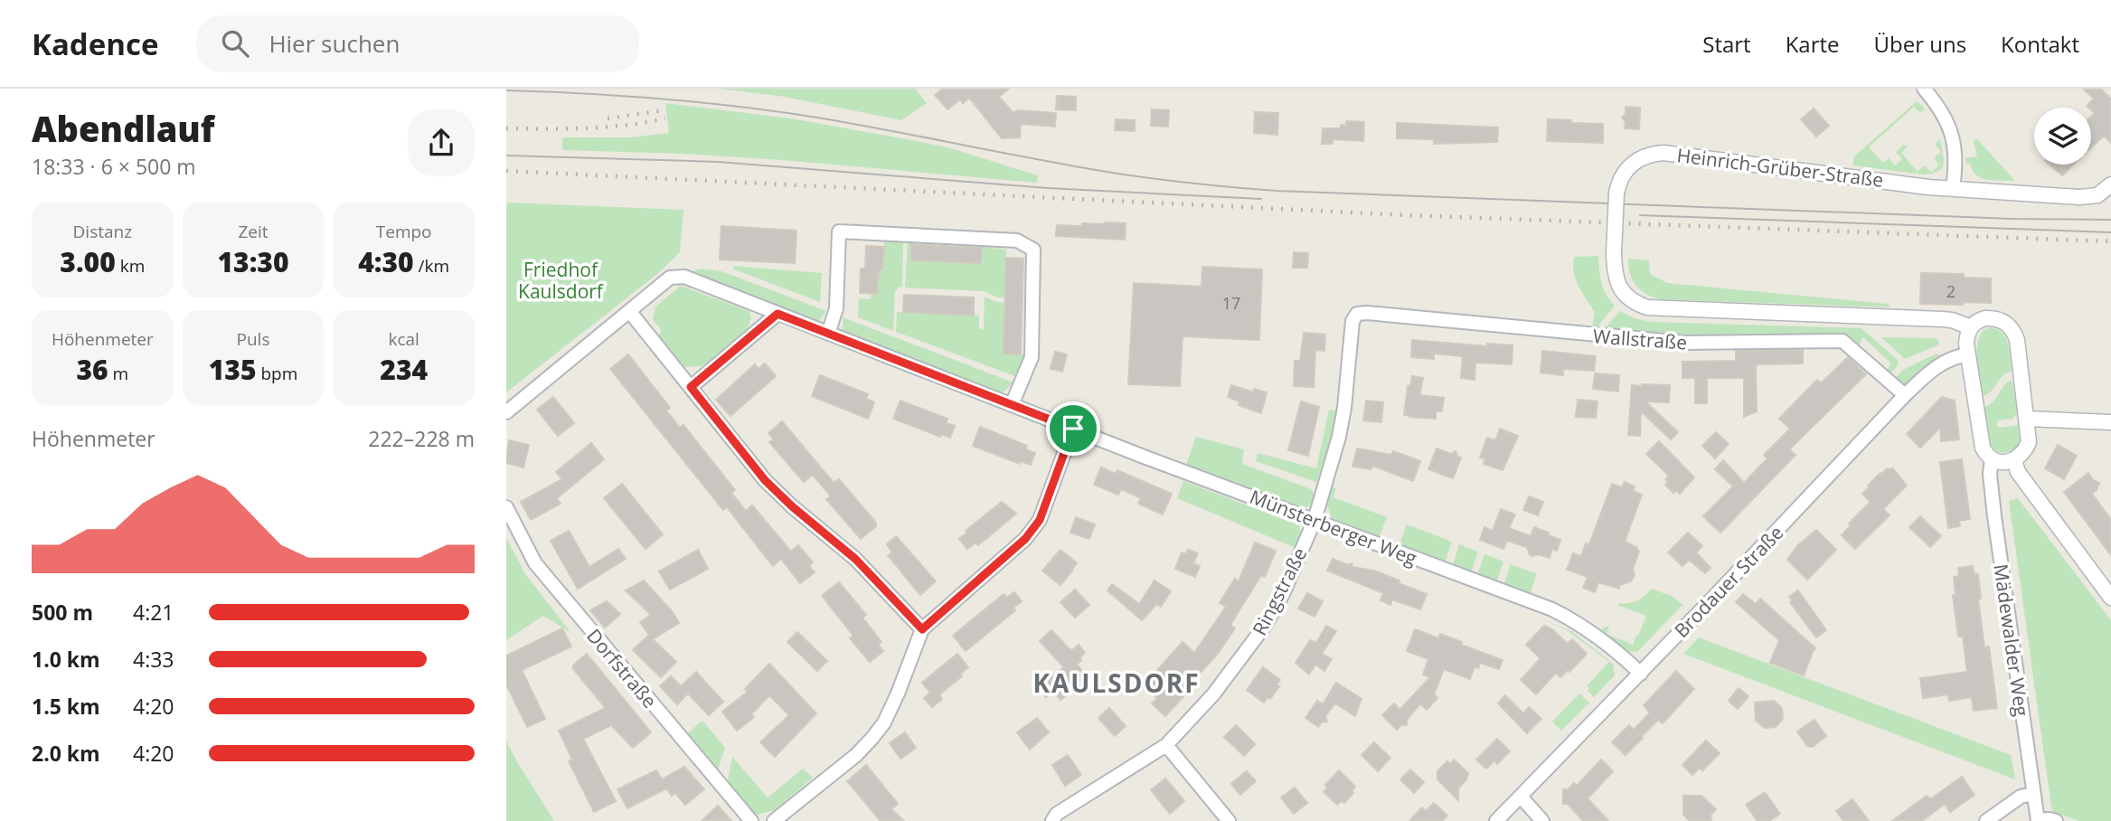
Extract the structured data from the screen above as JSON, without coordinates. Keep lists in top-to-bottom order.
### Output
{
  "streets": {
    "street": [
      "Heinrich-Grüber-Straße",
      "Wallstraße",
      "Münsterberger Weg",
      "Brodauer Straße",
      "Ringstraße",
      "Mädewalder Weg",
      "Dorfstraße"
    ]
  },
  "crossings": [
    ["Wallstraße", "Brodauer Straße"],
    ["Wallstraße", "Ringstraße"],
    ["Münsterberger Weg", "Brodauer Straße"],
    ["Münsterberger Weg", "Ringstraße"]
  ],
  "districts": ["KAULSDORF"],
  "parks": ["Friedhof Kaulsdorf"],
  "house_numbers": ["2", "17"],
  "page": {
    "header": "Kadence",
    "search": "Hier suchen",
    "nav": [
      "Start",
      "Karte",
      "Über uns",
      "Kontakt"
    ],
    "heading": ["Abendlauf", "18:33 · 6 × 500 m"],
    "stats": [
      ["Distanz", "3.00 km"],
      ["Zeit", "13:30"],
      ["Tempo", "4:30 /km"],
      ["Höhenmeter", "36 m"],
      ["Puls", "135 bpm"],
      ["kcal", "234"]
    ],
    "chart": ["Höhenmeter", "222–228 m"],
    "list": [
      {
        "name": "500 m",
        "note": "4:21"
      },
      {
        "name": "1.0 km",
        "note": "4:33"
      },
      {
        "name": "1.5 km",
        "note": "4:20"
      },
      {
        "name": "2.0 km",
        "note": "4:20"
      }
    ]
  }
}
